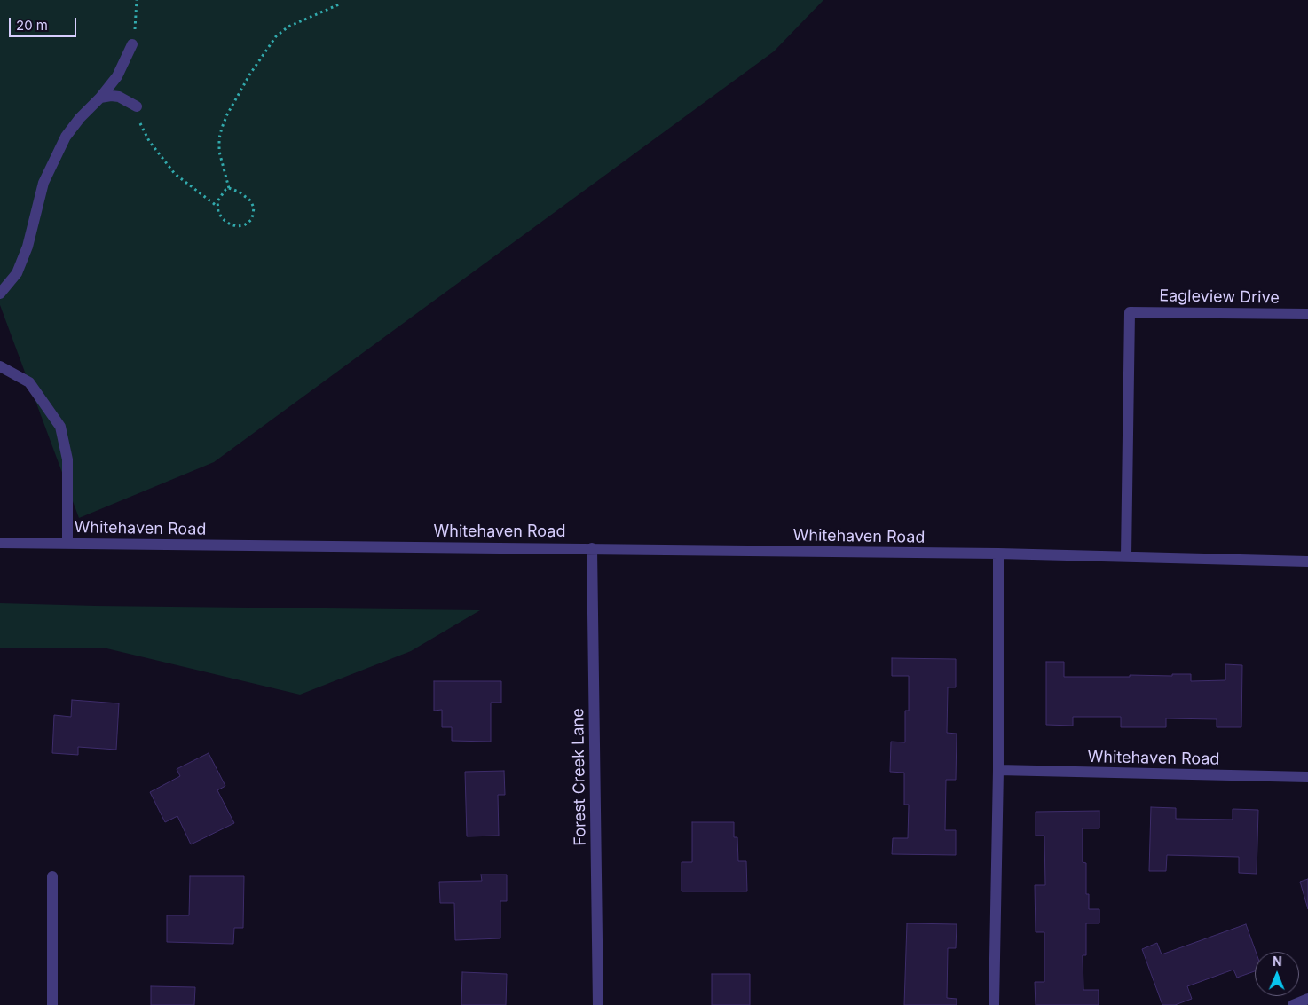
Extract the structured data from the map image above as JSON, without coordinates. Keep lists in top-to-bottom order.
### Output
{
  "streets": {
    "street": ["Eagleview Drive", "Whitehaven Road", "Forest Creek Lane"]
  },
  "crossings": [
    ["Eagleview Drive", "Whitehaven Road"],
    ["Whitehaven Road", "Forest Creek Lane"]
  ],
  "scale_bar": "20 m",
  "north": "top"
}
